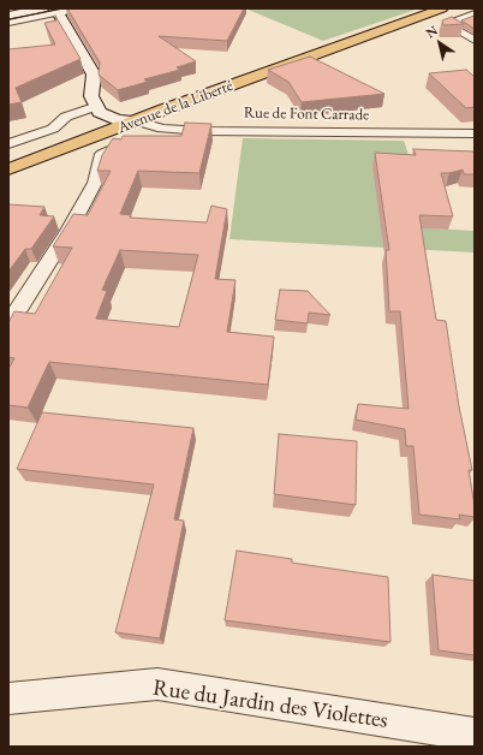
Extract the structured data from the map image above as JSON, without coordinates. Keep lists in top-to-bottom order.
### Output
{
  "streets": {
    "main road": ["Avenue de la Liberté"],
    "street": ["Rue de Font Carrade", "Rue du Jardin des Violettes"]
  },
  "crossings": [
    ["Avenue de la Liberté", "Rue de Font Carrade"]
  ],
  "north": "top left"
}
